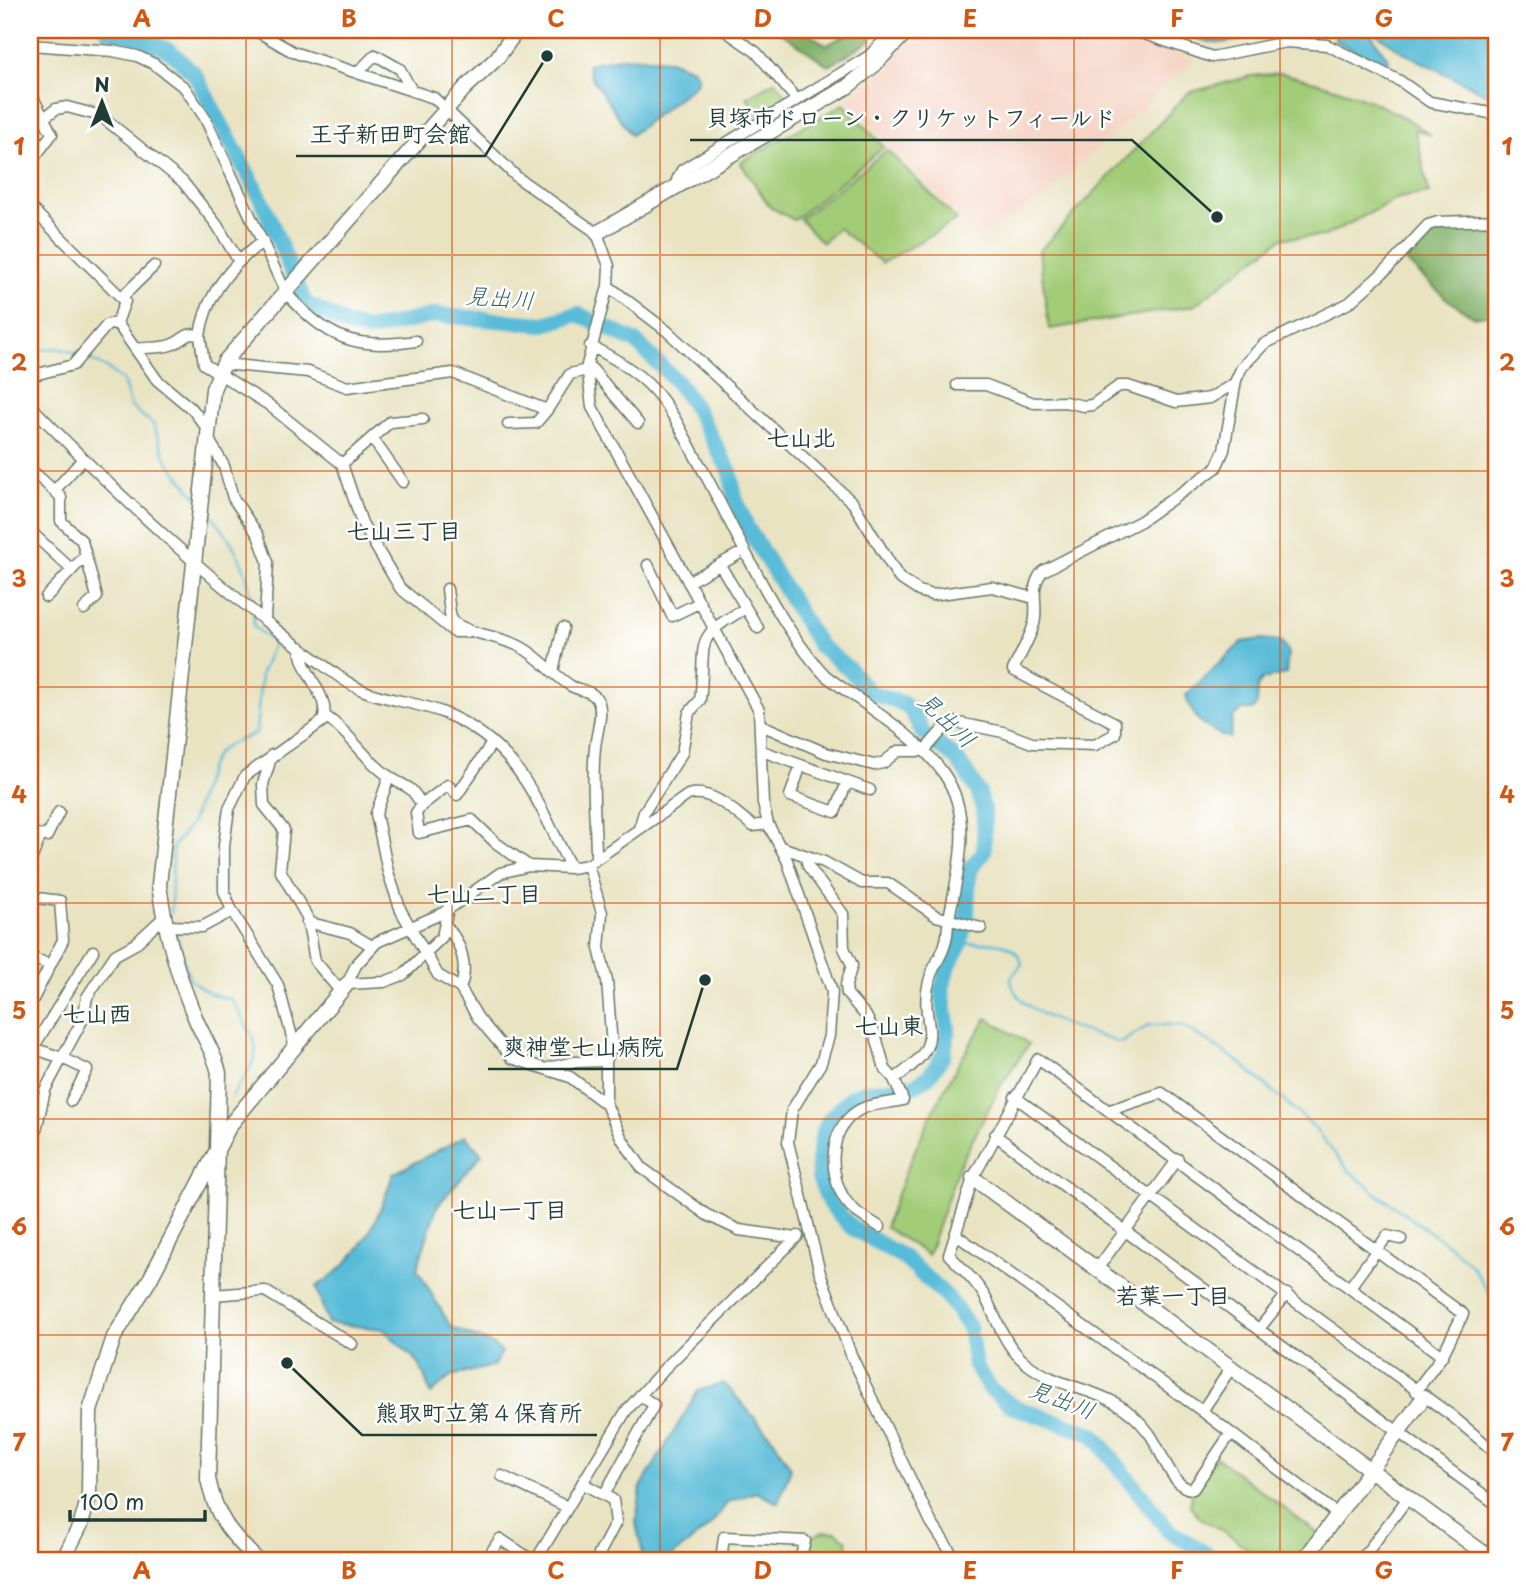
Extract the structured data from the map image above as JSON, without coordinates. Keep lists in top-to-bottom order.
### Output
{
  "districts": [
    "七山北",
    "七山三丁目",
    "七山二丁目",
    "七山西",
    "七山東",
    "七山一丁目",
    "若葉一丁目"
  ],
  "water": ["見出川"],
  "places": [
    "王子新田町会館",
    "貝塚市ドローン・クリケットフィールド",
    "爽神堂七山病院",
    "熊取町立第４保育所"
  ],
  "scale_bar": "100 m",
  "north": "top",
  "grid": {
    "columns": [
      "A",
      "B",
      "C",
      "D",
      "E",
      "F",
      "G"
    ],
    "rows": [
      "1",
      "2",
      "3",
      "4",
      "5",
      "6",
      "7"
    ]
  }
}
